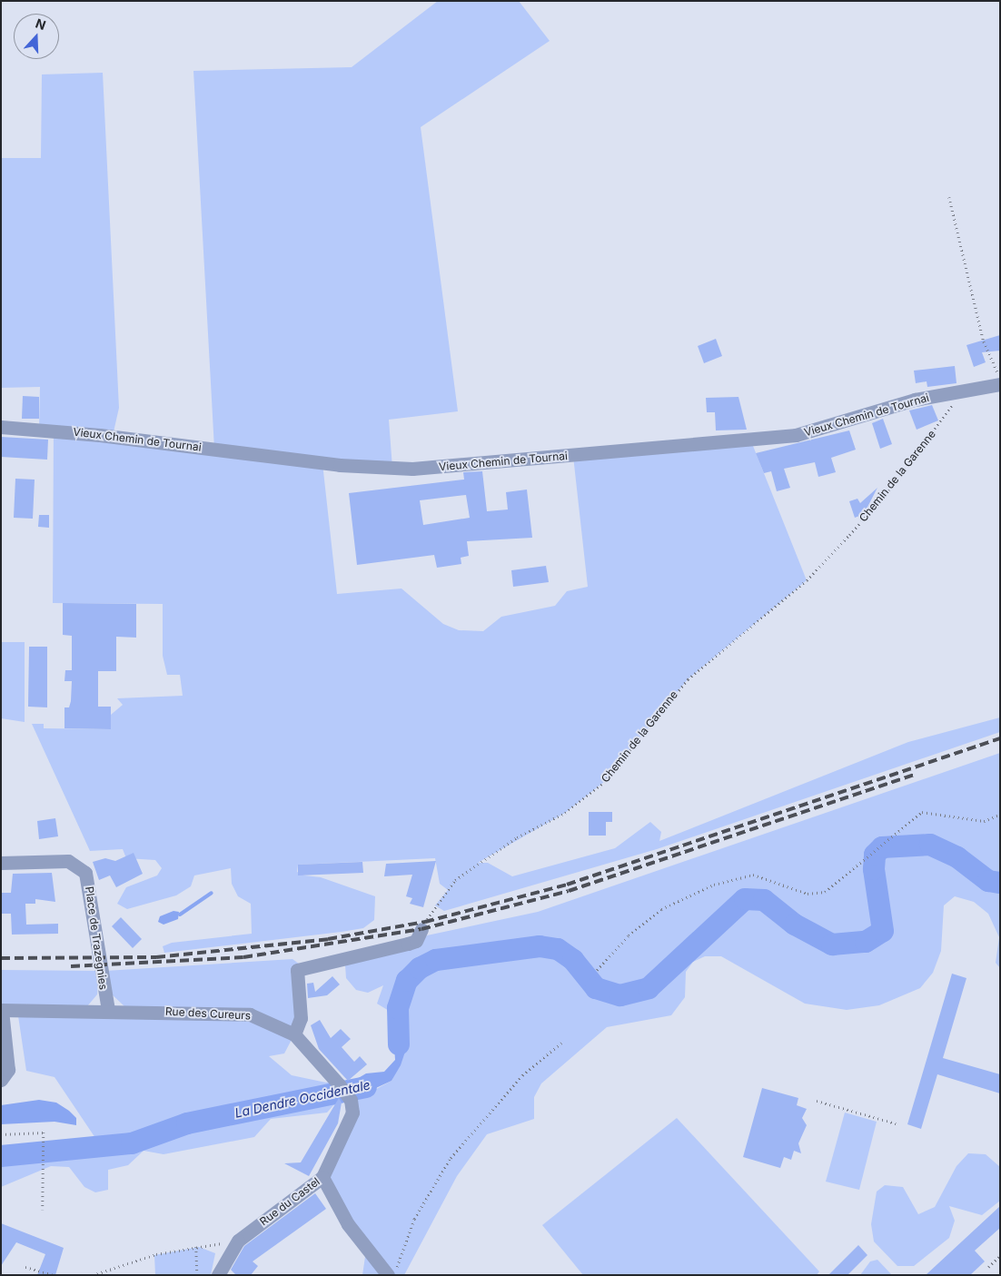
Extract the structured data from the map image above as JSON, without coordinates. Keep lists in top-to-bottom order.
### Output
{
  "streets": {
    "street": [
      "Vieux Chemin de Tournai",
      "Place de Trazegnies",
      "Rue des Cureurs",
      "Rue du Castel"
    ],
    "path": ["Chemin de la Garenne"]
  },
  "crossings": [
    ["Vieux Chemin de Tournai", "Chemin de la Garenne"],
    ["Place de Trazegnies", "Rue des Cureurs"],
    ["Rue des Cureurs", "Rue du Castel"]
  ],
  "water": ["La Dendre Occidentale"],
  "north": "top"
}
